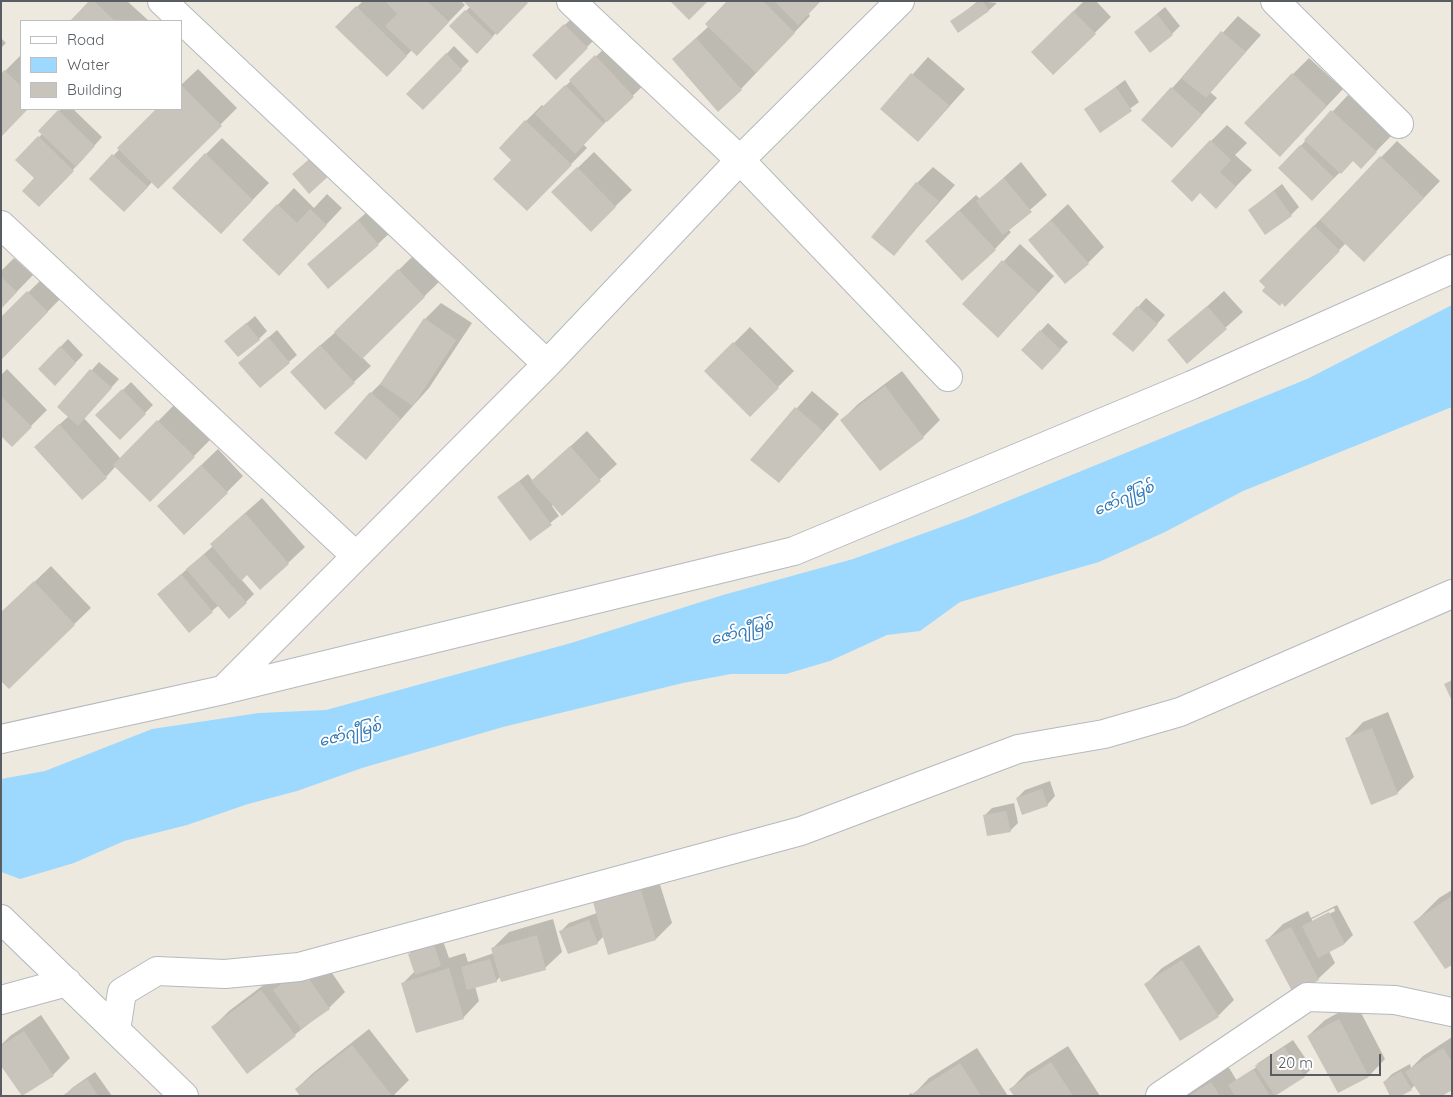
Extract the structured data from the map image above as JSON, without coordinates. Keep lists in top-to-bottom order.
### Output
{
  "water": ["ဇော်ဂျီမြစ်"],
  "legend": ["Road", "Water", "Building"],
  "scale_bar": "20 m"
}
